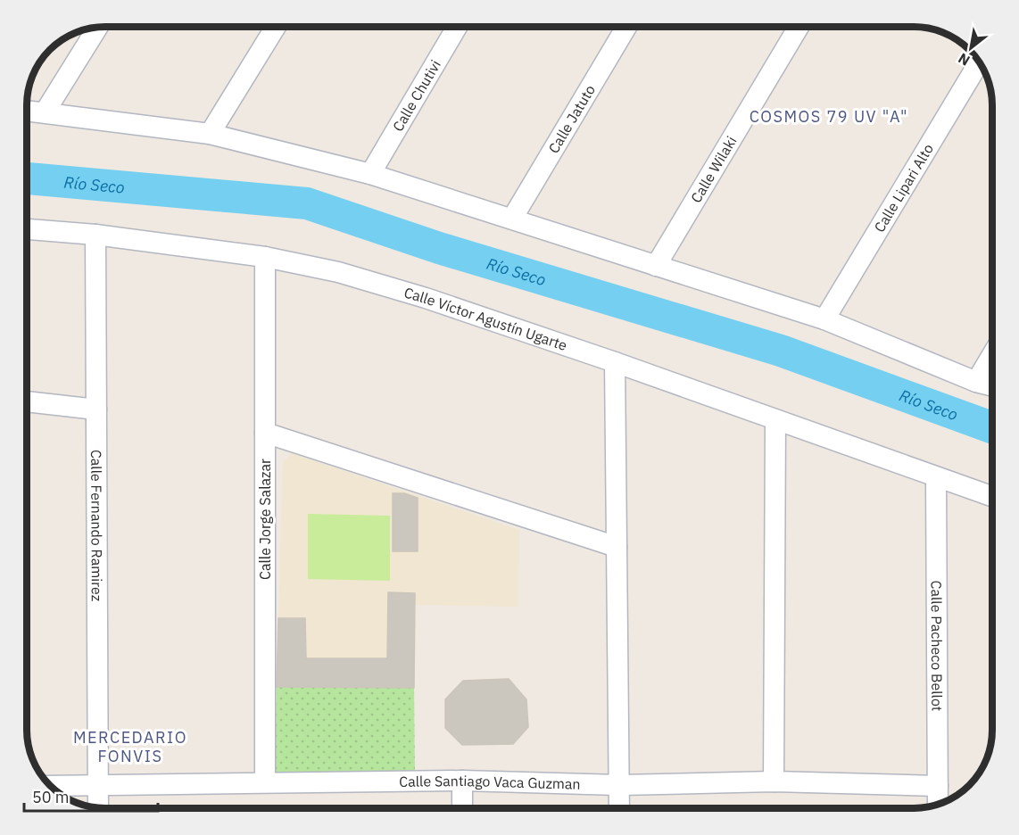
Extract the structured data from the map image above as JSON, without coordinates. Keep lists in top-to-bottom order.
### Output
{
  "streets": {
    "street": [
      "Calle Chutivi",
      "Calle Jatuto",
      "Calle Wilaki",
      "Calle Lipari Alto",
      "Calle Víctor Agustín Ugarte",
      "Calle Jorge Salazar",
      "Calle Fernando Ramirez",
      "Calle Pacheco Bellot",
      "Calle Santiago Vaca Guzman"
    ]
  },
  "crossings": [
    ["Calle Víctor Agustín Ugarte", "Calle Jorge Salazar"],
    ["Calle Víctor Agustín Ugarte", "Calle Fernando Ramirez"],
    ["Calle Víctor Agustín Ugarte", "Calle Pacheco Bellot"],
    ["Calle Jorge Salazar", "Calle Santiago Vaca Guzman"],
    ["Calle Fernando Ramirez", "Calle Santiago Vaca Guzman"],
    ["Calle Pacheco Bellot", "Calle Santiago Vaca Guzman"]
  ],
  "districts": ["COSMOS 79 UV \"A\"", "MERCEDARIO FONVIS"],
  "water": ["Río Seco"],
  "scale_bar": "50 m",
  "north": "bottom left"
}
